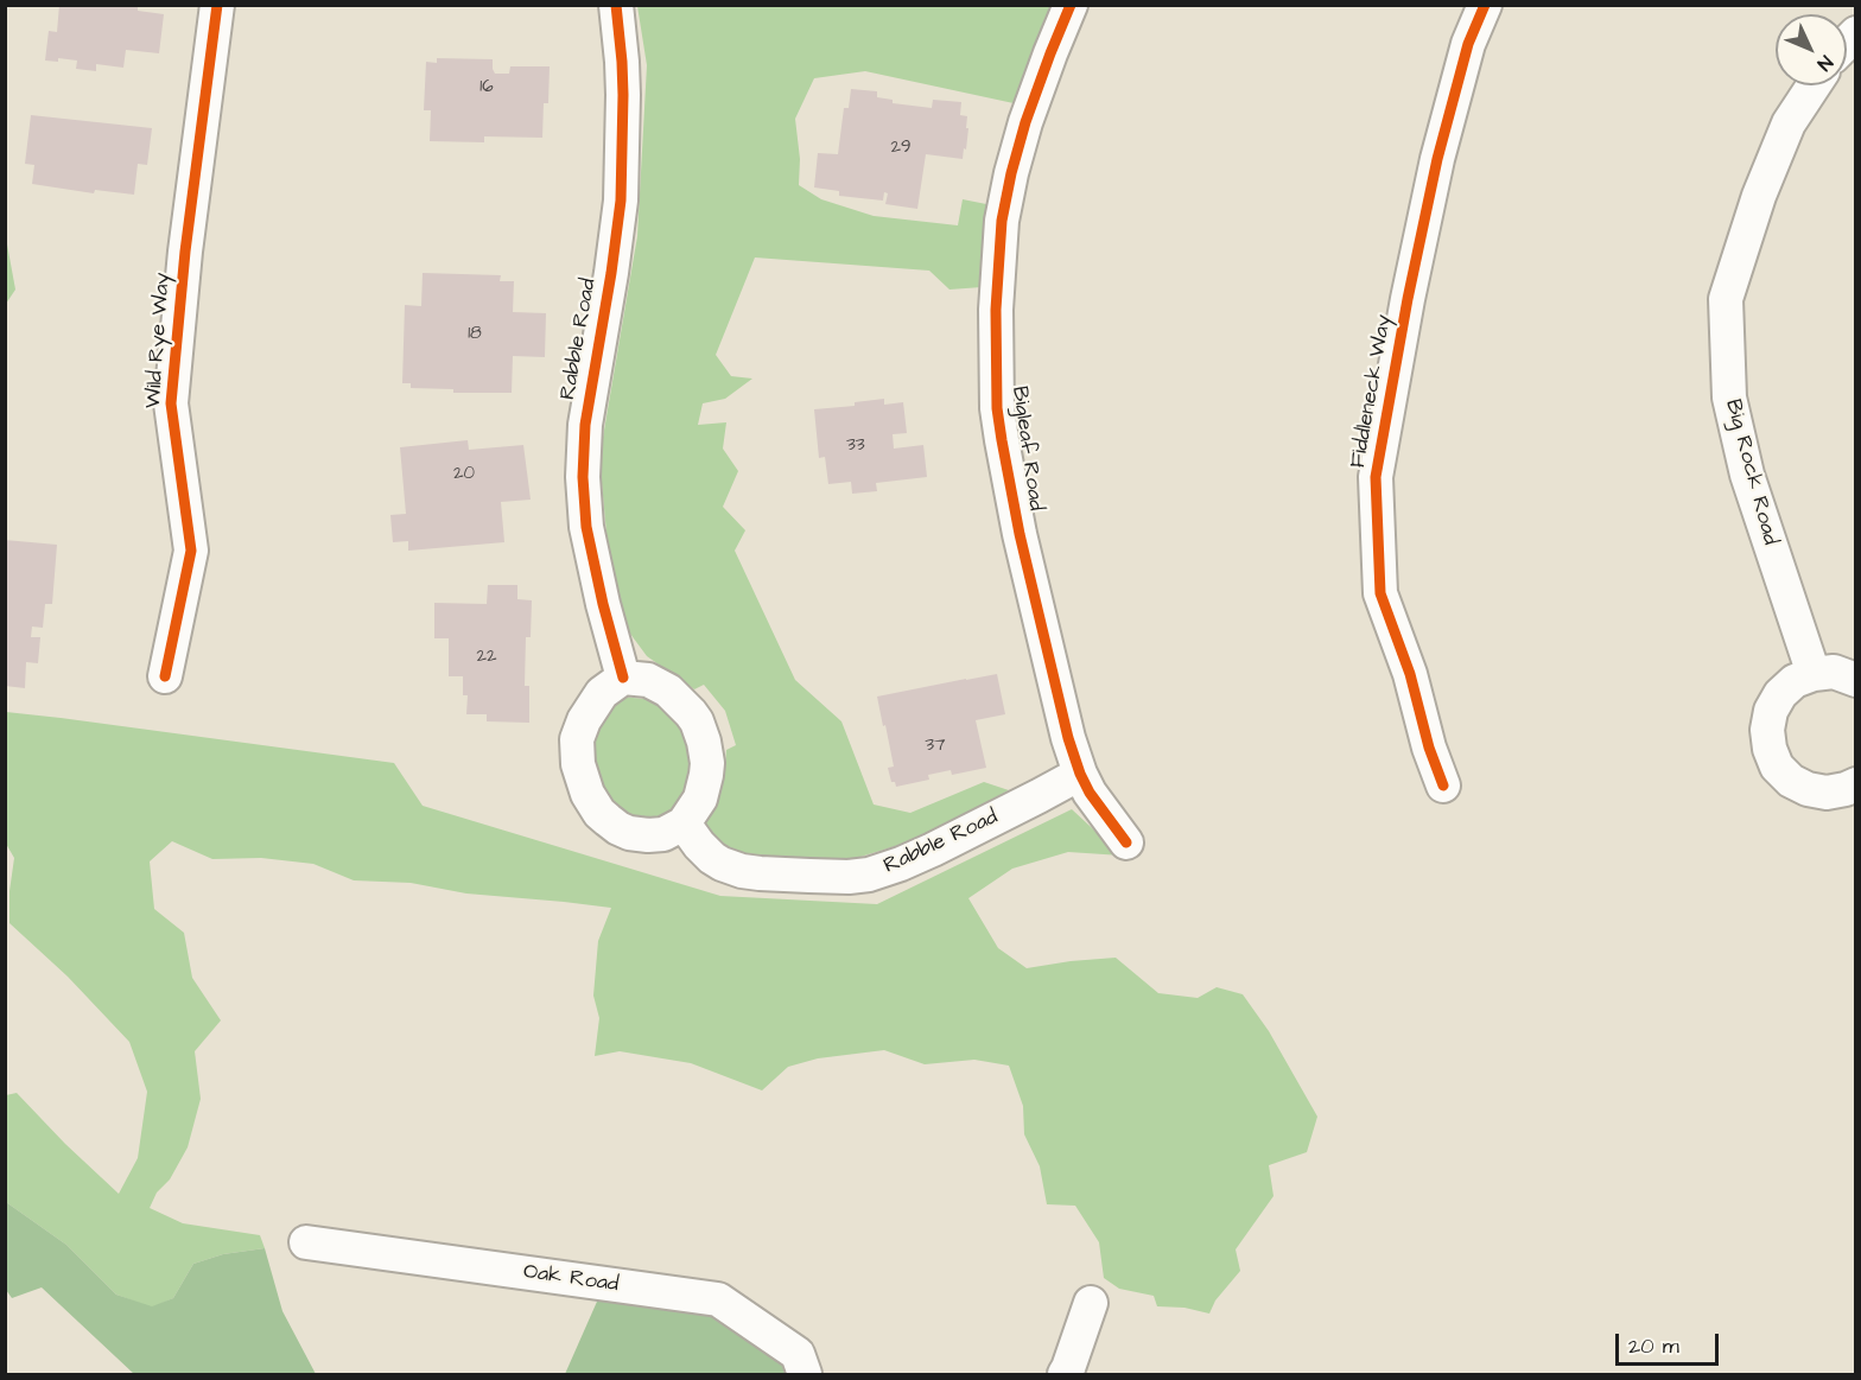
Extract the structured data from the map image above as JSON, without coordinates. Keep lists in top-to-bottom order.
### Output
{
  "streets": {
    "street": [
      "Rabble Road",
      "Wild Rye Way",
      "Fiddleneck Way",
      "Bigleaf Road",
      "Big Rock Road",
      "Oak Road"
    ]
  },
  "crossings": [
    ["Rabble Road", "Bigleaf Road"]
  ],
  "house_numbers": [
    "16",
    "29",
    "18",
    "33",
    "20",
    "22",
    "37"
  ],
  "scale_bar": "20 m",
  "north": "bottom right"
}
